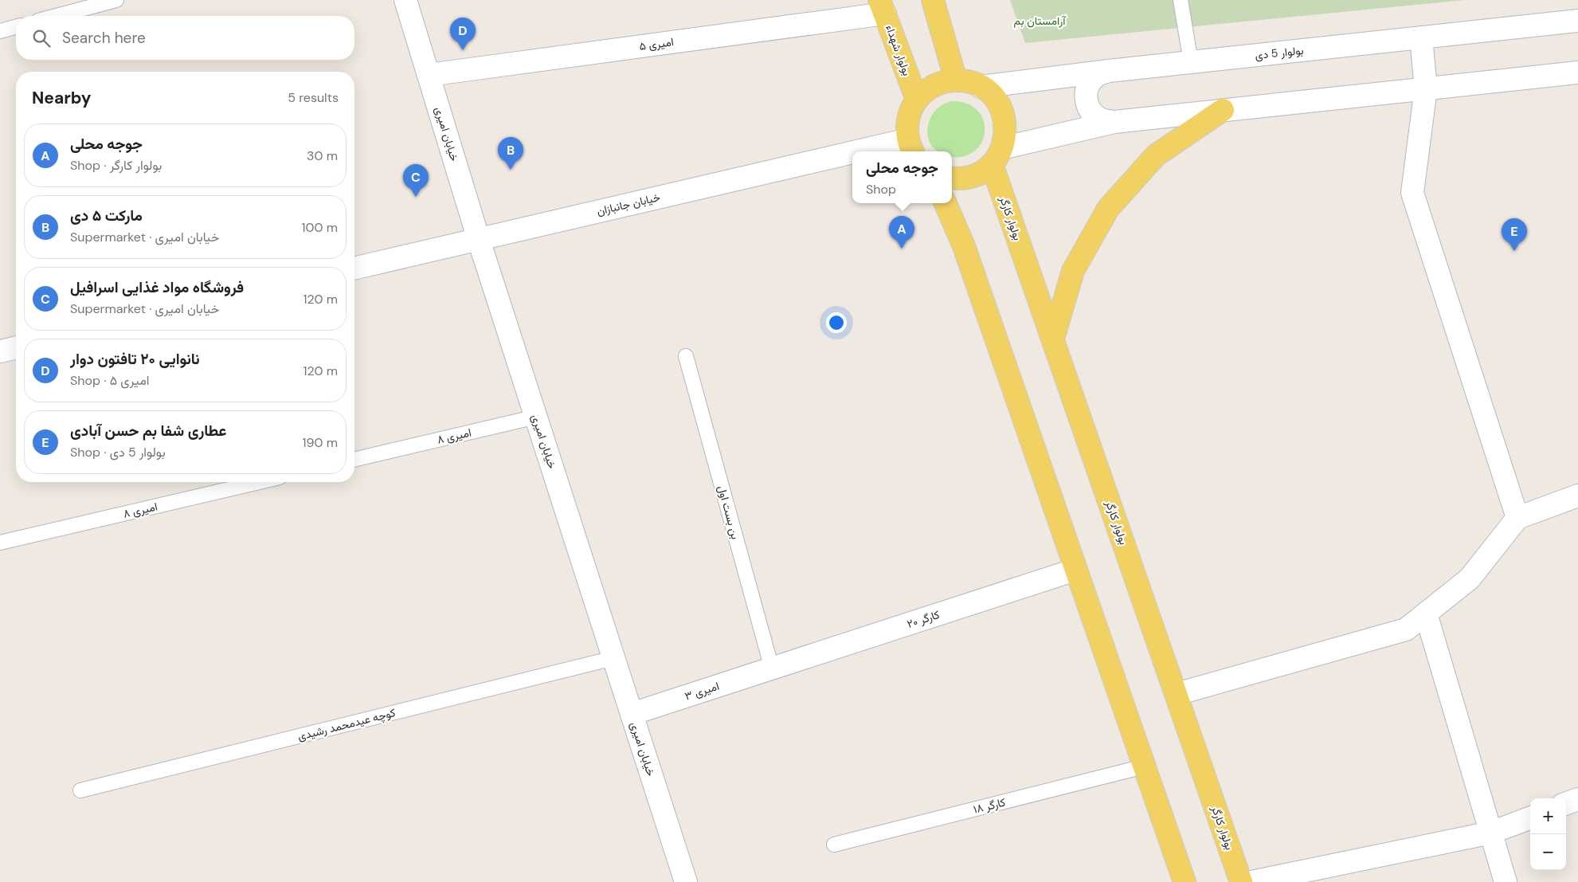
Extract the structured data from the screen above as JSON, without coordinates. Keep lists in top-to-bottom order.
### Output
{
  "streets": {
    "main road": ["بولوار شهداء", "بولوار کارگر"],
    "street": [
      "امیری ۵",
      "بولوار 5 دی",
      "خیابان امیری",
      "خیابان جانبازان",
      "کارگر ۲۰",
      "امیری ۳"
    ],
    "lane": [
      "امیری ۸",
      "بن بست اول",
      "کوچه عیدمحمد رشیدی",
      "کارگر ۱۸"
    ]
  },
  "crossings": [
    ["امیری ۵", "بولوار شهداء"],
    ["امیری ۵", "خیابان امیری"],
    ["خیابان امیری", "خیابان جانبازان"],
    ["خیابان امیری", "امیری ۸"],
    ["خیابان امیری", "امیری ۳"],
    ["خیابان امیری", "کوچه عیدمحمد رشیدی"],
    ["بن بست اول", "کارگر ۲۰"],
    ["بن بست اول", "امیری ۳"],
    ["کارگر ۲۰", "امیری ۳"]
  ],
  "parks": ["آرامستان بم"],
  "page": {
    "search": "Search here",
    "pins": [
      "D",
      "B",
      "C",
      "A",
      "E"
    ],
    "heading": ["Nearby", "5 results"],
    "list": [
      {
        "mark": "A",
        "name": "جوجه محلی",
        "note": "Shop · بولوار کارگر",
        "value": "30 m"
      },
      {
        "mark": "B",
        "name": "مارکت ۵ دی",
        "note": "Supermarket · خیابان امیری",
        "value": "100 m"
      },
      {
        "mark": "C",
        "name": "فروشگاه مواد غذایی اسرافیل",
        "note": "Supermarket · خیابان امیری",
        "value": "120 m"
      },
      {
        "mark": "D",
        "name": "نانوایی ۲۰ تافتون دوار",
        "note": "Shop · امیری ۵",
        "value": "120 m"
      },
      {
        "mark": "E",
        "name": "عطاری شفا بم حسن آبادی",
        "note": "Shop · بولوار 5 دی",
        "value": "190 m"
      }
    ],
    "popup": ["جوجه محلی", "Shop"],
    "map_buttons": ["+", "−"]
  }
}
